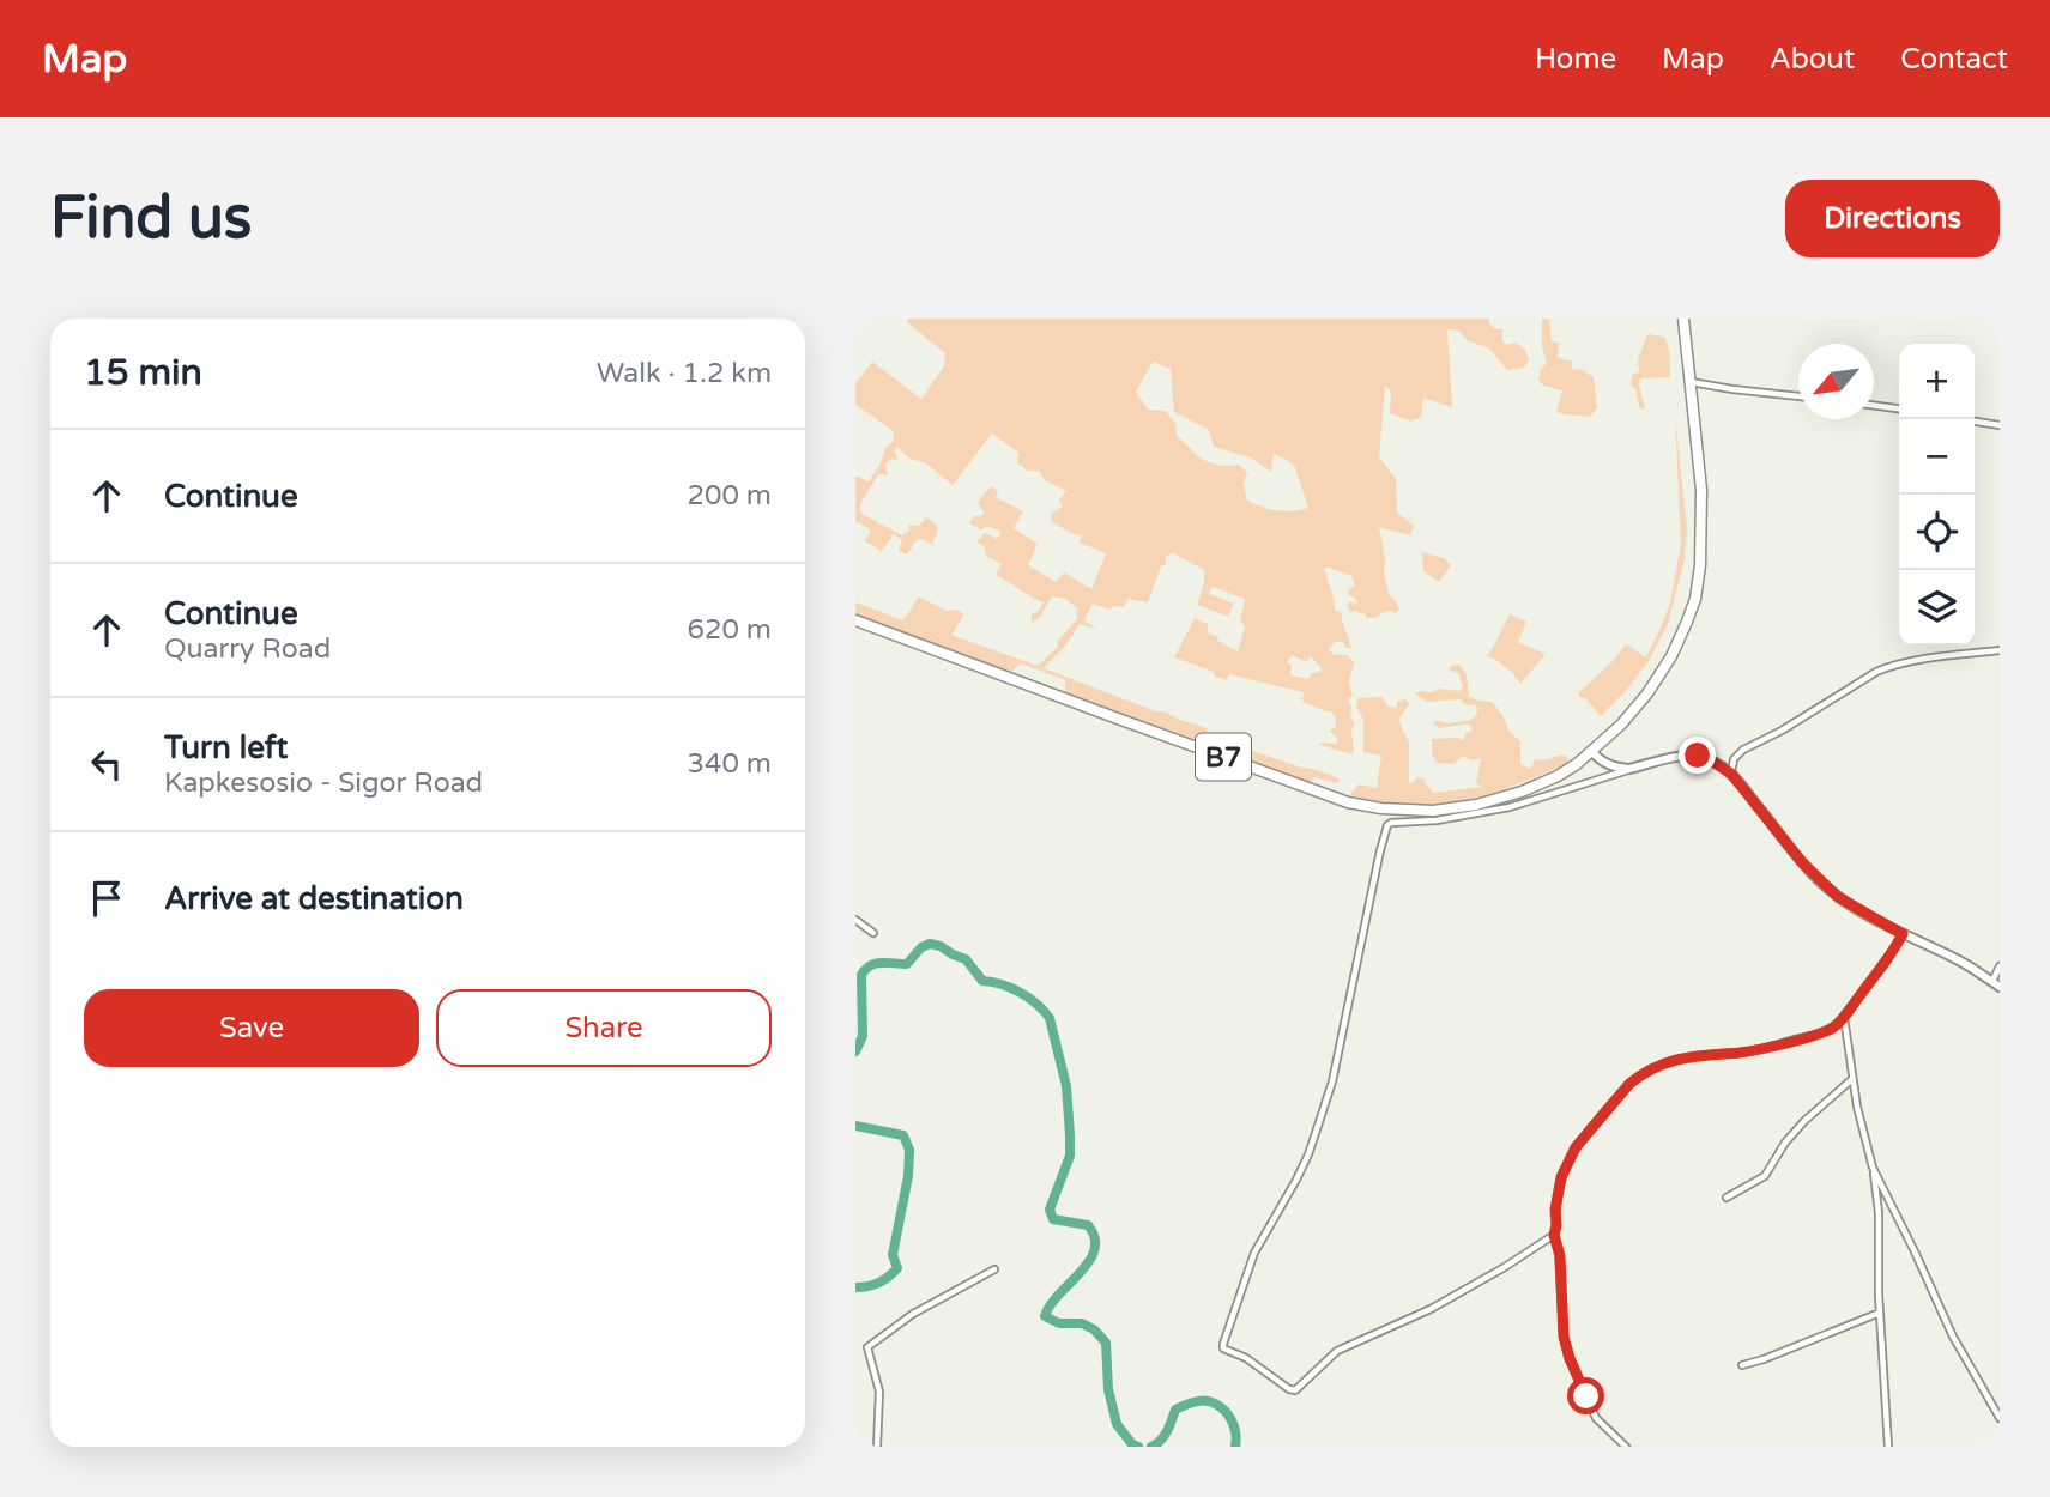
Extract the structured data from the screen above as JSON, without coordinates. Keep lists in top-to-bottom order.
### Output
{
  "streets": {
    "highway": ["B7"]
  },
  "north": "bottom left",
  "page": {
    "header": "Map",
    "nav": [
      "Home",
      "Map",
      "About",
      "Contact"
    ],
    "buttons": [
      "Directions",
      ["Save", "Share"]
    ],
    "title": "Find us",
    "heading": ["15 min", "Walk · 1.2 km"],
    "map_buttons": ["+", "−"],
    "list": [
      ["Continue", "200 m"],
      ["Continue", "Quarry Road", "620 m"],
      ["Turn left", "Kapkesosio - Sigor Road", "340 m"],
      "Arrive at destination"
    ]
  }
}
